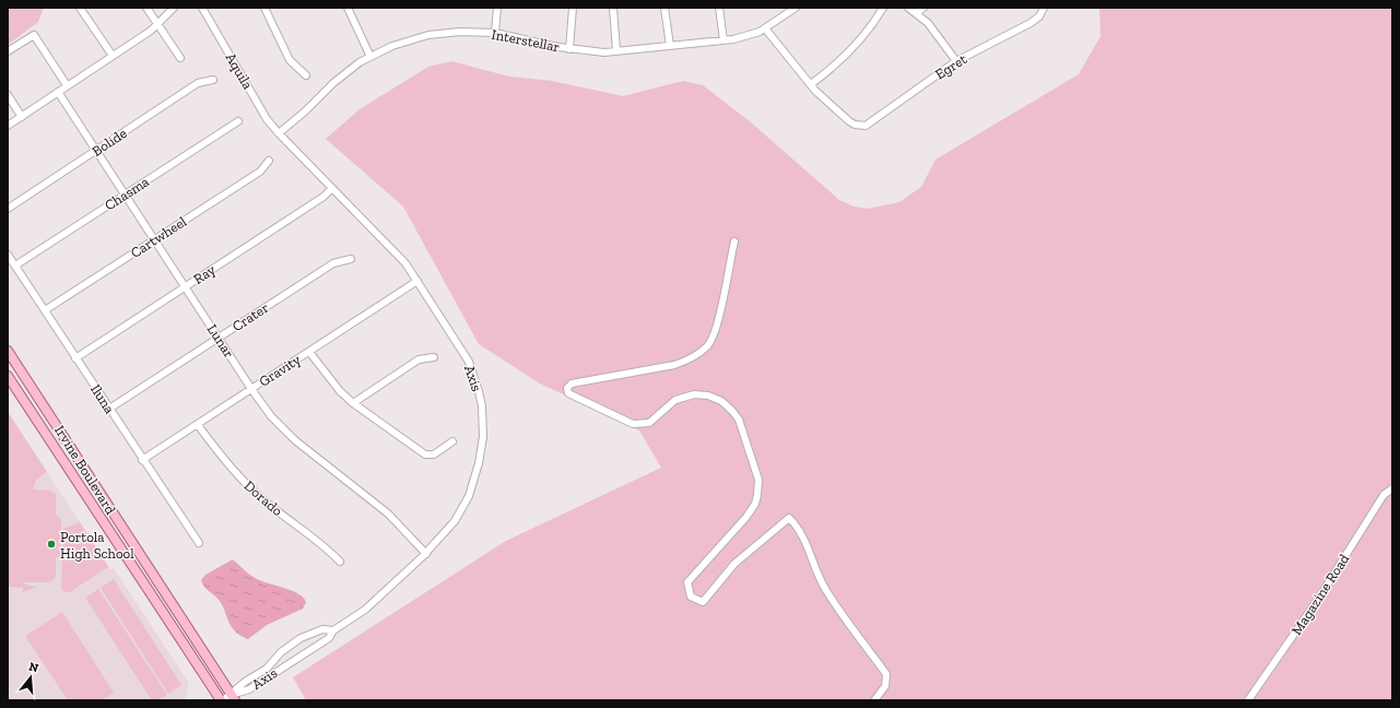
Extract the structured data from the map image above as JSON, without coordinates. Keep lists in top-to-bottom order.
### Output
{
  "streets": {
    "main road": ["Irvine Boulevard"],
    "street": [
      "Interstellar",
      "Egret",
      "Aquila",
      "Bolide",
      "Chasma",
      "Cartwheel",
      "Ray",
      "Crater",
      "Lunar",
      "Gravity",
      "Axis",
      "Iluna",
      "Dorado",
      "Magazine Road"
    ]
  },
  "crossings": [
    ["Interstellar", "Aquila"],
    ["Interstellar", "Axis"],
    ["Aquila", "Axis"],
    ["Bolide", "Lunar"],
    ["Chasma", "Lunar"],
    ["Chasma", "Iluna"],
    ["Cartwheel", "Lunar"],
    ["Cartwheel", "Iluna"],
    ["Ray", "Lunar"],
    ["Ray", "Axis"],
    ["Ray", "Iluna"],
    ["Crater", "Lunar"],
    ["Crater", "Iluna"],
    ["Lunar", "Gravity"],
    ["Lunar", "Axis"],
    ["Gravity", "Axis"],
    ["Gravity", "Iluna"],
    ["Gravity", "Dorado"],
    ["Axis", "Irvine Boulevard"]
  ],
  "places": ["Portola High School"],
  "north": "top"
}
